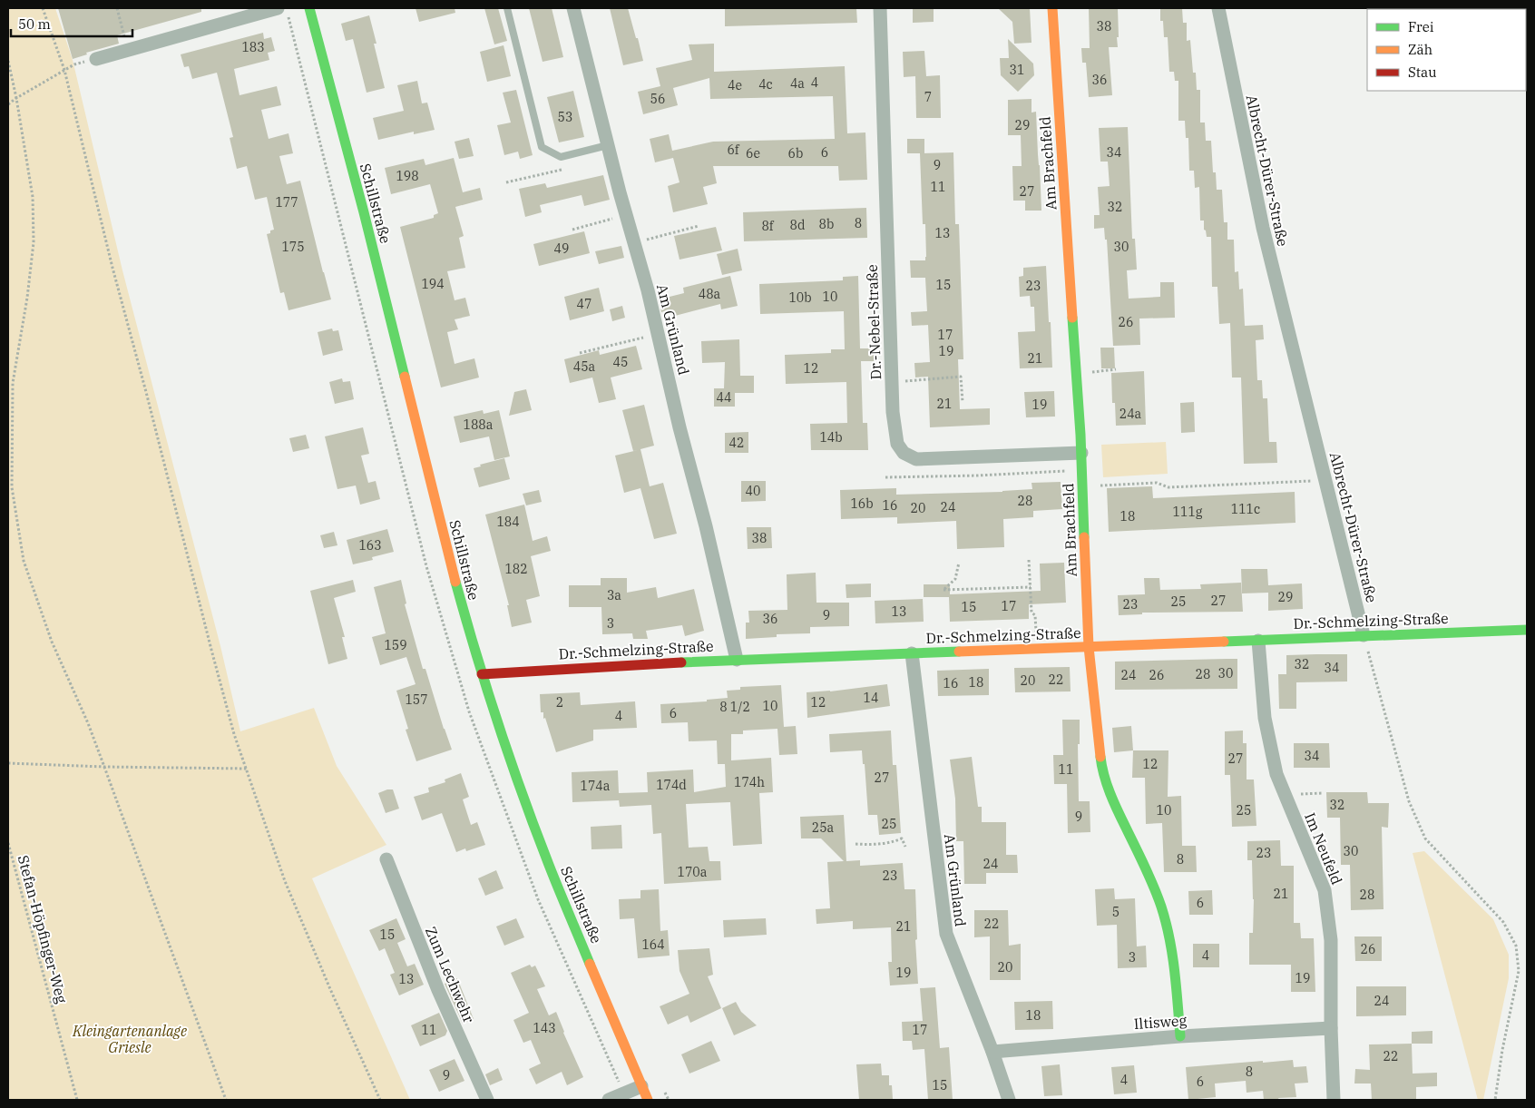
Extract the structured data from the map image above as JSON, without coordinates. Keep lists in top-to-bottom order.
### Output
{
  "streets": {
    "street": [
      "Am Brachfeld",
      "Albrecht-Dürer-Straße",
      "Schillstraße",
      "Dr.-Nebel-Straße",
      "Am Grünland",
      "Dr.-Schmelzing-Straße",
      "Im Neufeld",
      "Zum Lechwehr",
      "Iltisweg"
    ],
    "path": ["Stefan-Höpfinger-Weg"]
  },
  "crossings": [
    ["Am Brachfeld", "Dr.-Nebel-Straße"],
    ["Am Brachfeld", "Dr.-Schmelzing-Straße"],
    ["Am Brachfeld", "Iltisweg"],
    ["Albrecht-Dürer-Straße", "Dr.-Schmelzing-Straße"],
    ["Schillstraße", "Dr.-Schmelzing-Straße"],
    ["Am Grünland", "Dr.-Schmelzing-Straße"],
    ["Am Grünland", "Iltisweg"],
    ["Dr.-Schmelzing-Straße", "Im Neufeld"],
    ["Im Neufeld", "Iltisweg"]
  ],
  "parks": ["Kleingartenanlage Griesle"],
  "house_numbers": [
    "38",
    "183",
    "31",
    "36",
    "4",
    "4a",
    "4c",
    "4e",
    "7",
    "56",
    "53",
    "29",
    "6f",
    "6",
    "34",
    "6e",
    "6b",
    "9",
    "198",
    "11",
    "27",
    "177",
    "32",
    "8",
    "8b",
    "8d",
    "8f",
    "13",
    "175",
    "30",
    "49",
    "194",
    "15",
    "23",
    "48a",
    "10",
    "10b",
    "47",
    "26",
    "17",
    "19",
    "21",
    "45",
    "45a",
    "12",
    "44",
    "21",
    "19",
    "24a",
    "188a",
    "14b",
    "42",
    "40",
    "28",
    "16b",
    "16",
    "24",
    "20",
    "111c",
    "111g",
    "18",
    "184",
    "38",
    "163",
    "182",
    "3a",
    "29",
    "27",
    "25",
    "23",
    "17",
    "15",
    "13",
    "9",
    "36",
    "3",
    "159",
    "32",
    "34",
    "30",
    "28",
    "24",
    "26",
    "22",
    "20",
    "18",
    "16",
    "14",
    "157",
    "2",
    "12",
    "10",
    "8 1/2",
    "6",
    "4",
    "34",
    "27",
    "12",
    "11",
    "27",
    "174h",
    "174d",
    "174a",
    "32",
    "10",
    "25",
    "9",
    "25",
    "25a",
    "30",
    "23",
    "8",
    "24",
    "170a",
    "23",
    "21",
    "28",
    "6",
    "5",
    "22",
    "21",
    "15",
    "164",
    "26",
    "4",
    "3",
    "20",
    "19",
    "19",
    "13",
    "24",
    "18",
    "143",
    "11",
    "17",
    "22",
    "8",
    "9",
    "4",
    "6",
    "15"
  ],
  "legend": ["Frei", "Zäh", "Stau"],
  "scale_bar": "50 m"
}
